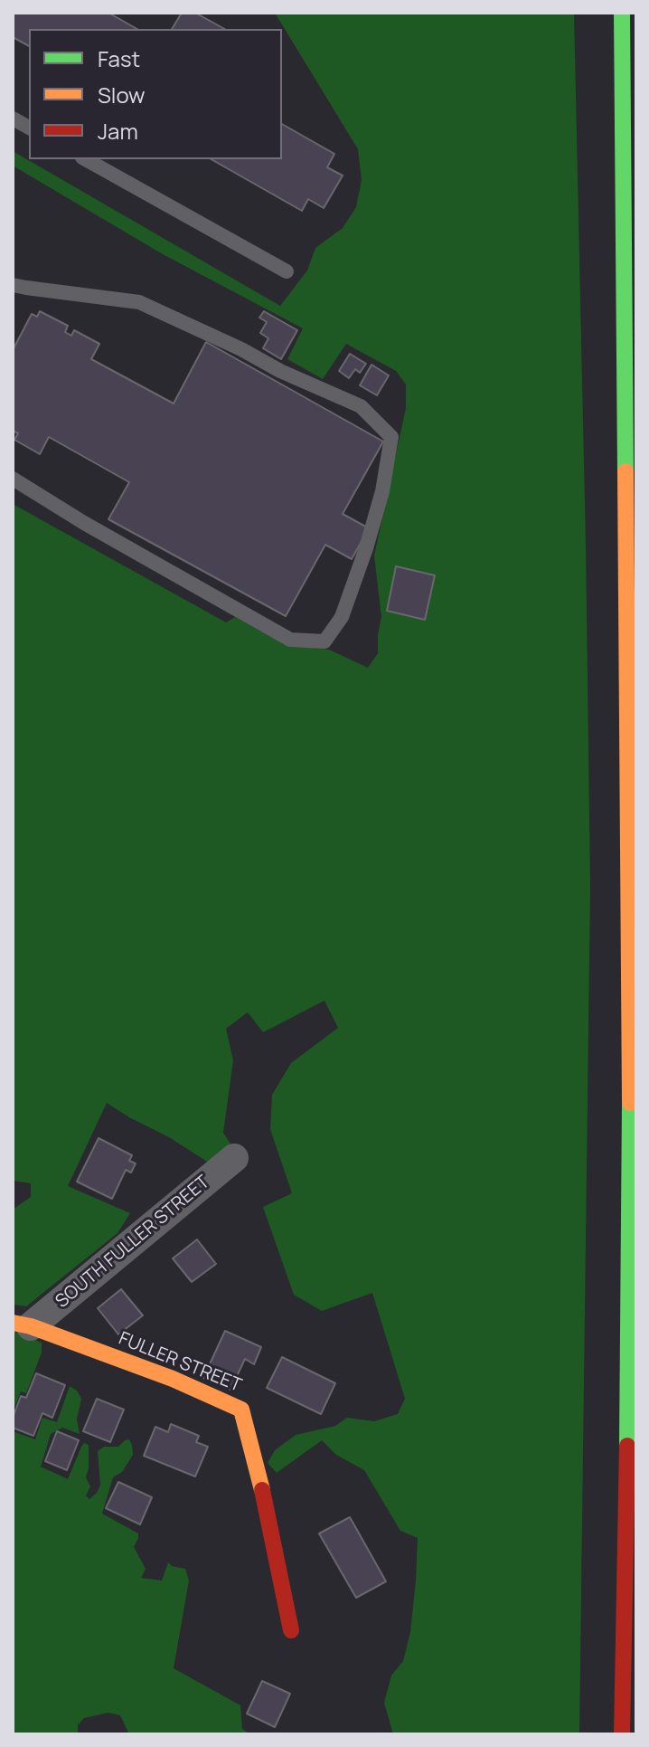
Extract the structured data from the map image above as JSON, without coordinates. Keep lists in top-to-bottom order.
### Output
{
  "streets": {
    "main road": ["FULLER STREET"],
    "street": ["SOUTH FULLER STREET"]
  },
  "crossings": [
    ["SOUTH FULLER STREET", "FULLER STREET"]
  ],
  "legend": ["Fast", "Slow", "Jam"]
}
